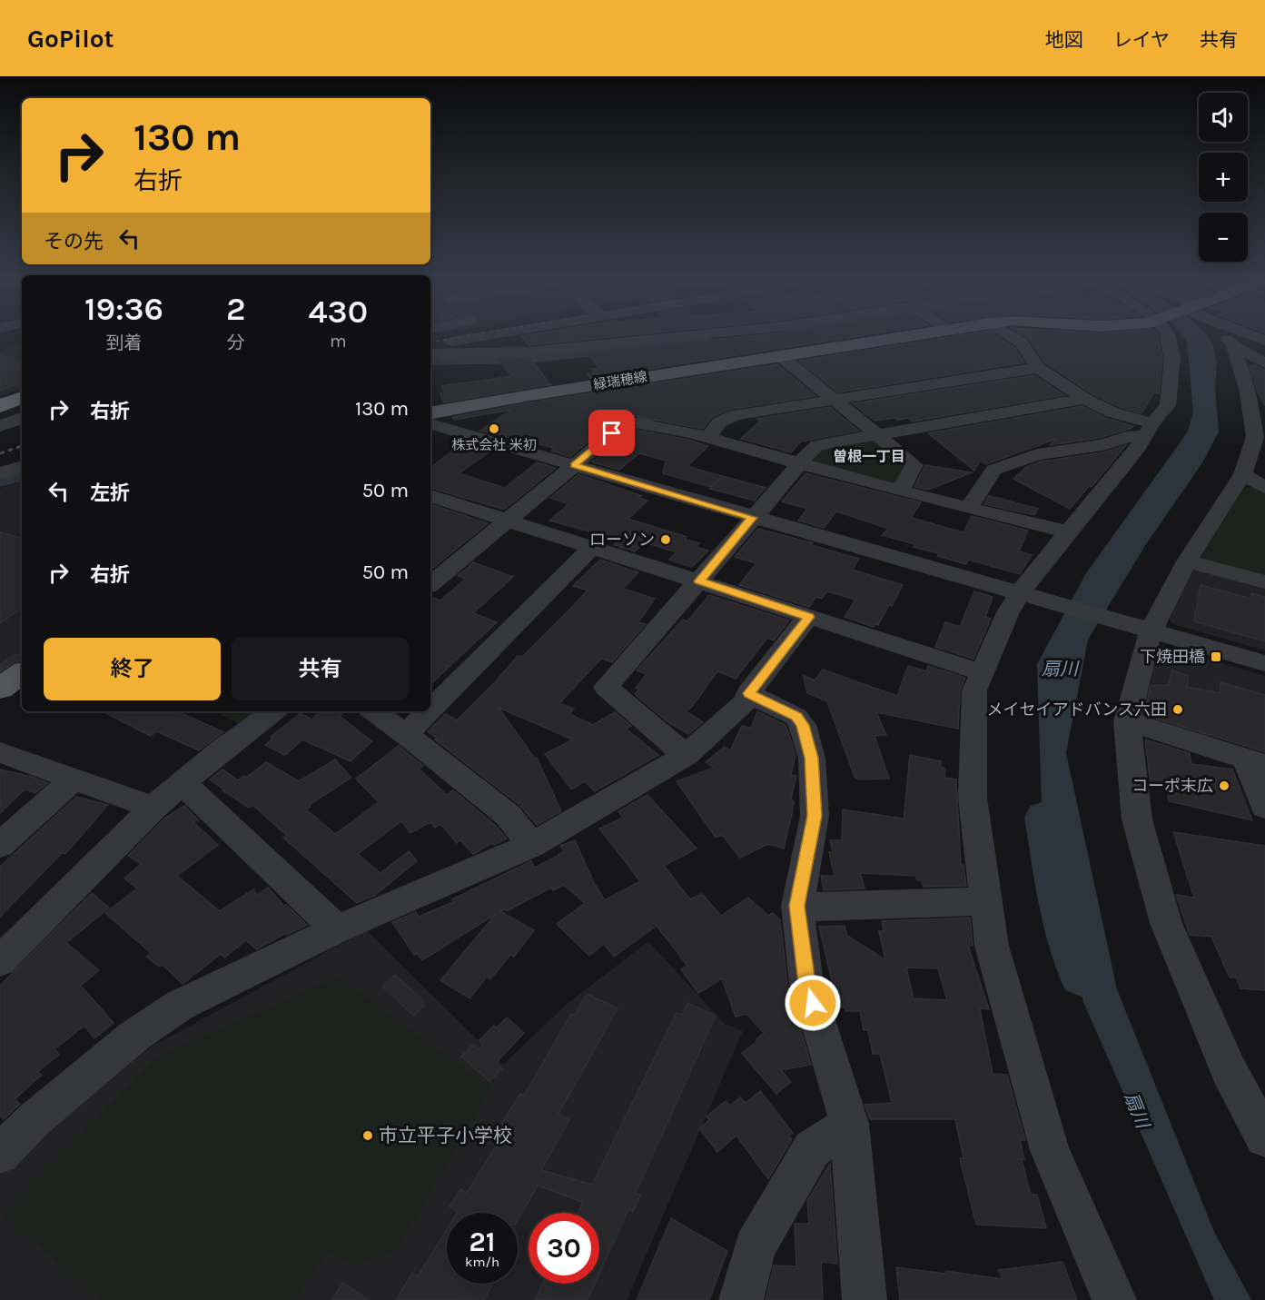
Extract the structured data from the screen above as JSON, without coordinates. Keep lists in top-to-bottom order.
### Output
{
  "streets": {
    "main road": ["緑瑞穂線"]
  },
  "districts": ["曽根一丁目"],
  "water": ["扇川"],
  "places": {
    "other": [
      "株式会社 米初",
      "ローソン",
      "メイセイアドバンス六田",
      "コーポ末広",
      "市立平子小学校"
    ],
    "transit": ["下焼田橋"]
  },
  "page": {
    "header": "GoPilot",
    "nav": ["地図", "レイヤ", "共有"],
    "map_buttons": ["+", "−"],
    "turn": ["130 m", "右折"],
    "then": "その先",
    "eta": [
      "19:36",
      "到着",
      "2",
      "分",
      "430",
      "m"
    ],
    "list": [
      {
        "name": "右折",
        "value": "130 m"
      },
      {
        "name": "左折",
        "value": "50 m"
      },
      {
        "name": "右折",
        "value": "50 m"
      }
    ],
    "buttons": ["終了", "共有"],
    "speed": "21 km/h",
    "limit": "30"
  }
}
